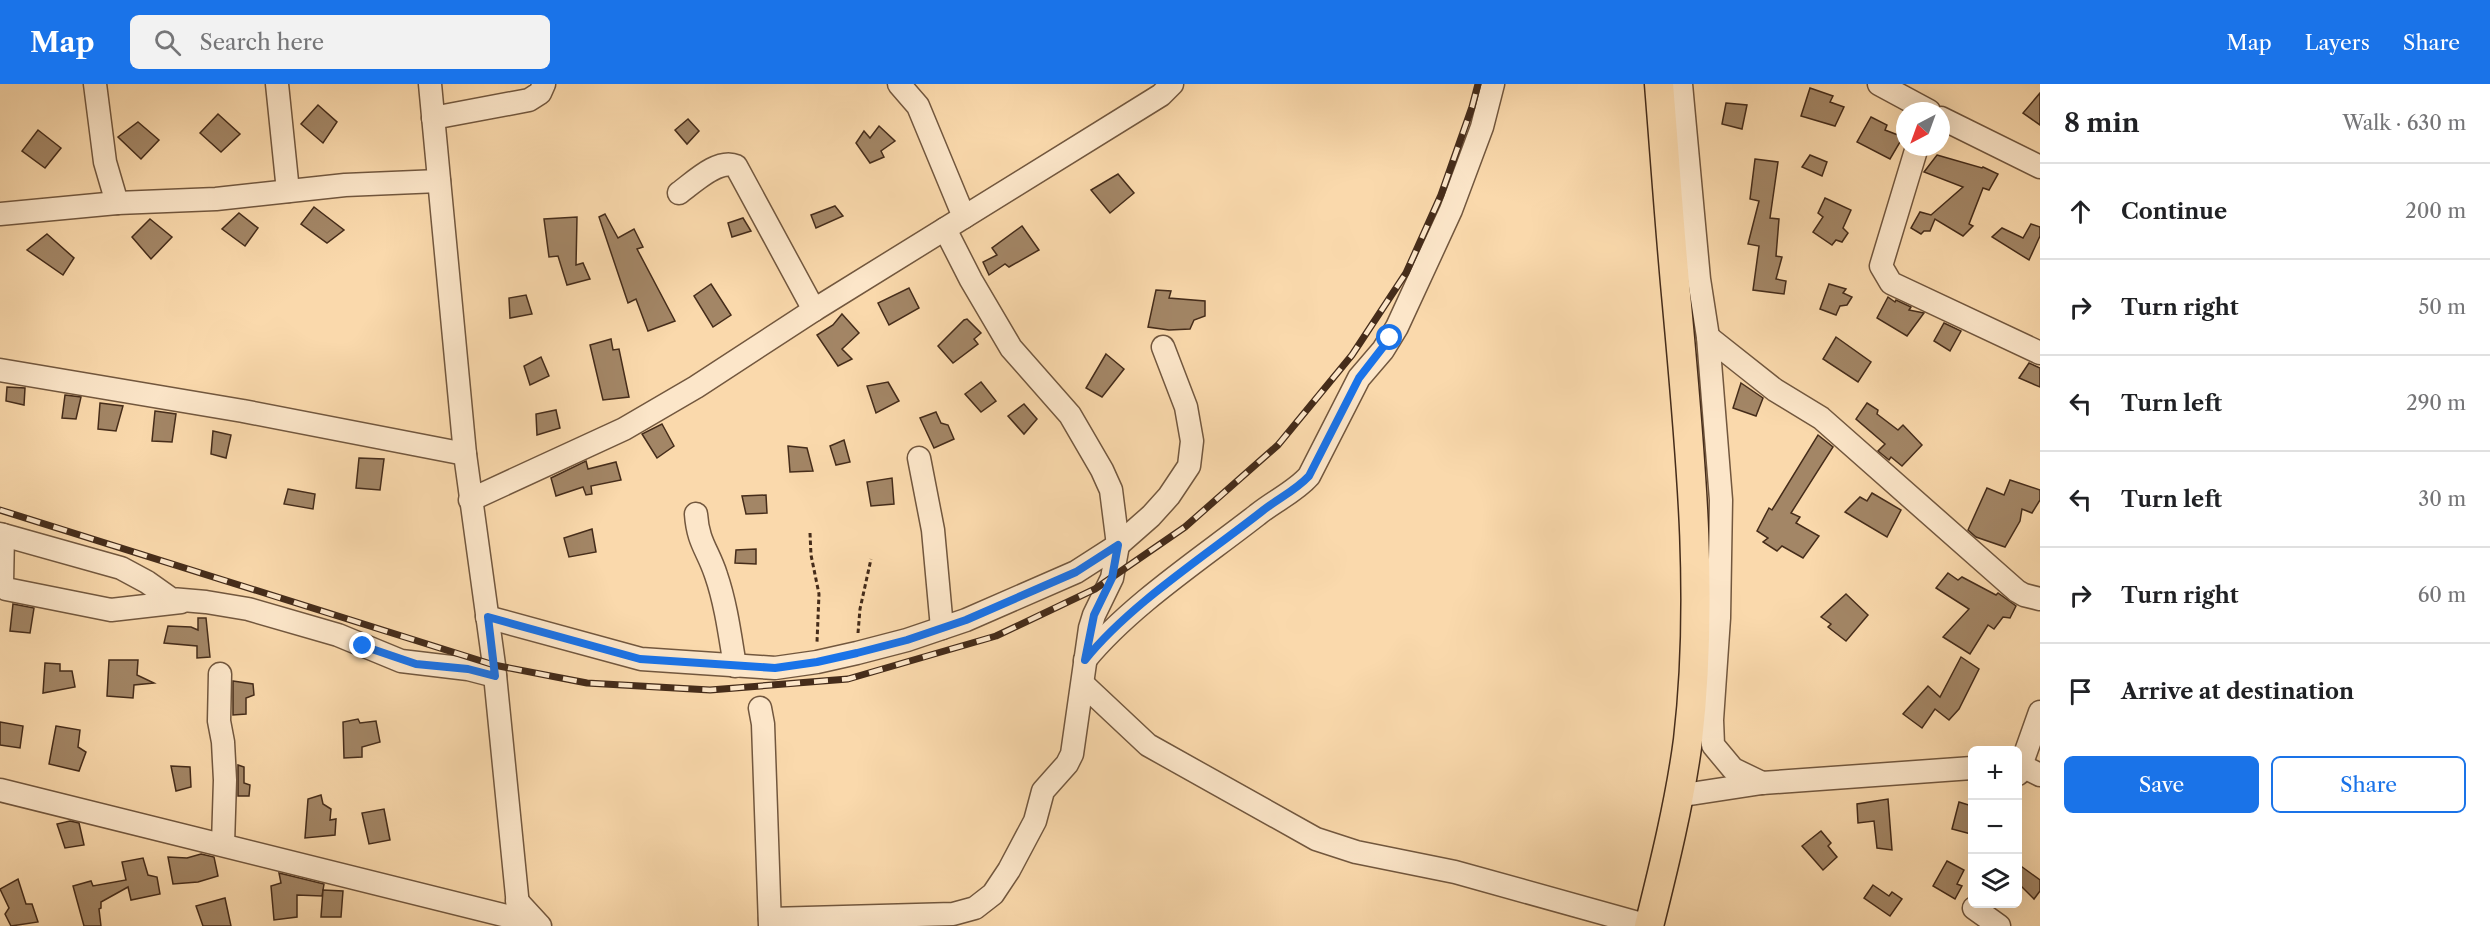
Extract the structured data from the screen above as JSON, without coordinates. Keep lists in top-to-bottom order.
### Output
{
  "north": "bottom left",
  "page": {
    "header": "Map",
    "search": "Search here",
    "nav": ["Map", "Layers", "Share"],
    "heading": ["8 min", "Walk · 630 m"],
    "list": [
      ["Continue", "200 m"],
      ["Turn right", "50 m"],
      ["Turn left", "290 m"],
      ["Turn left", "30 m"],
      ["Turn right", "60 m"],
      "Arrive at destination"
    ],
    "buttons": ["Save", "Share"],
    "map_buttons": ["+", "−"]
  }
}
